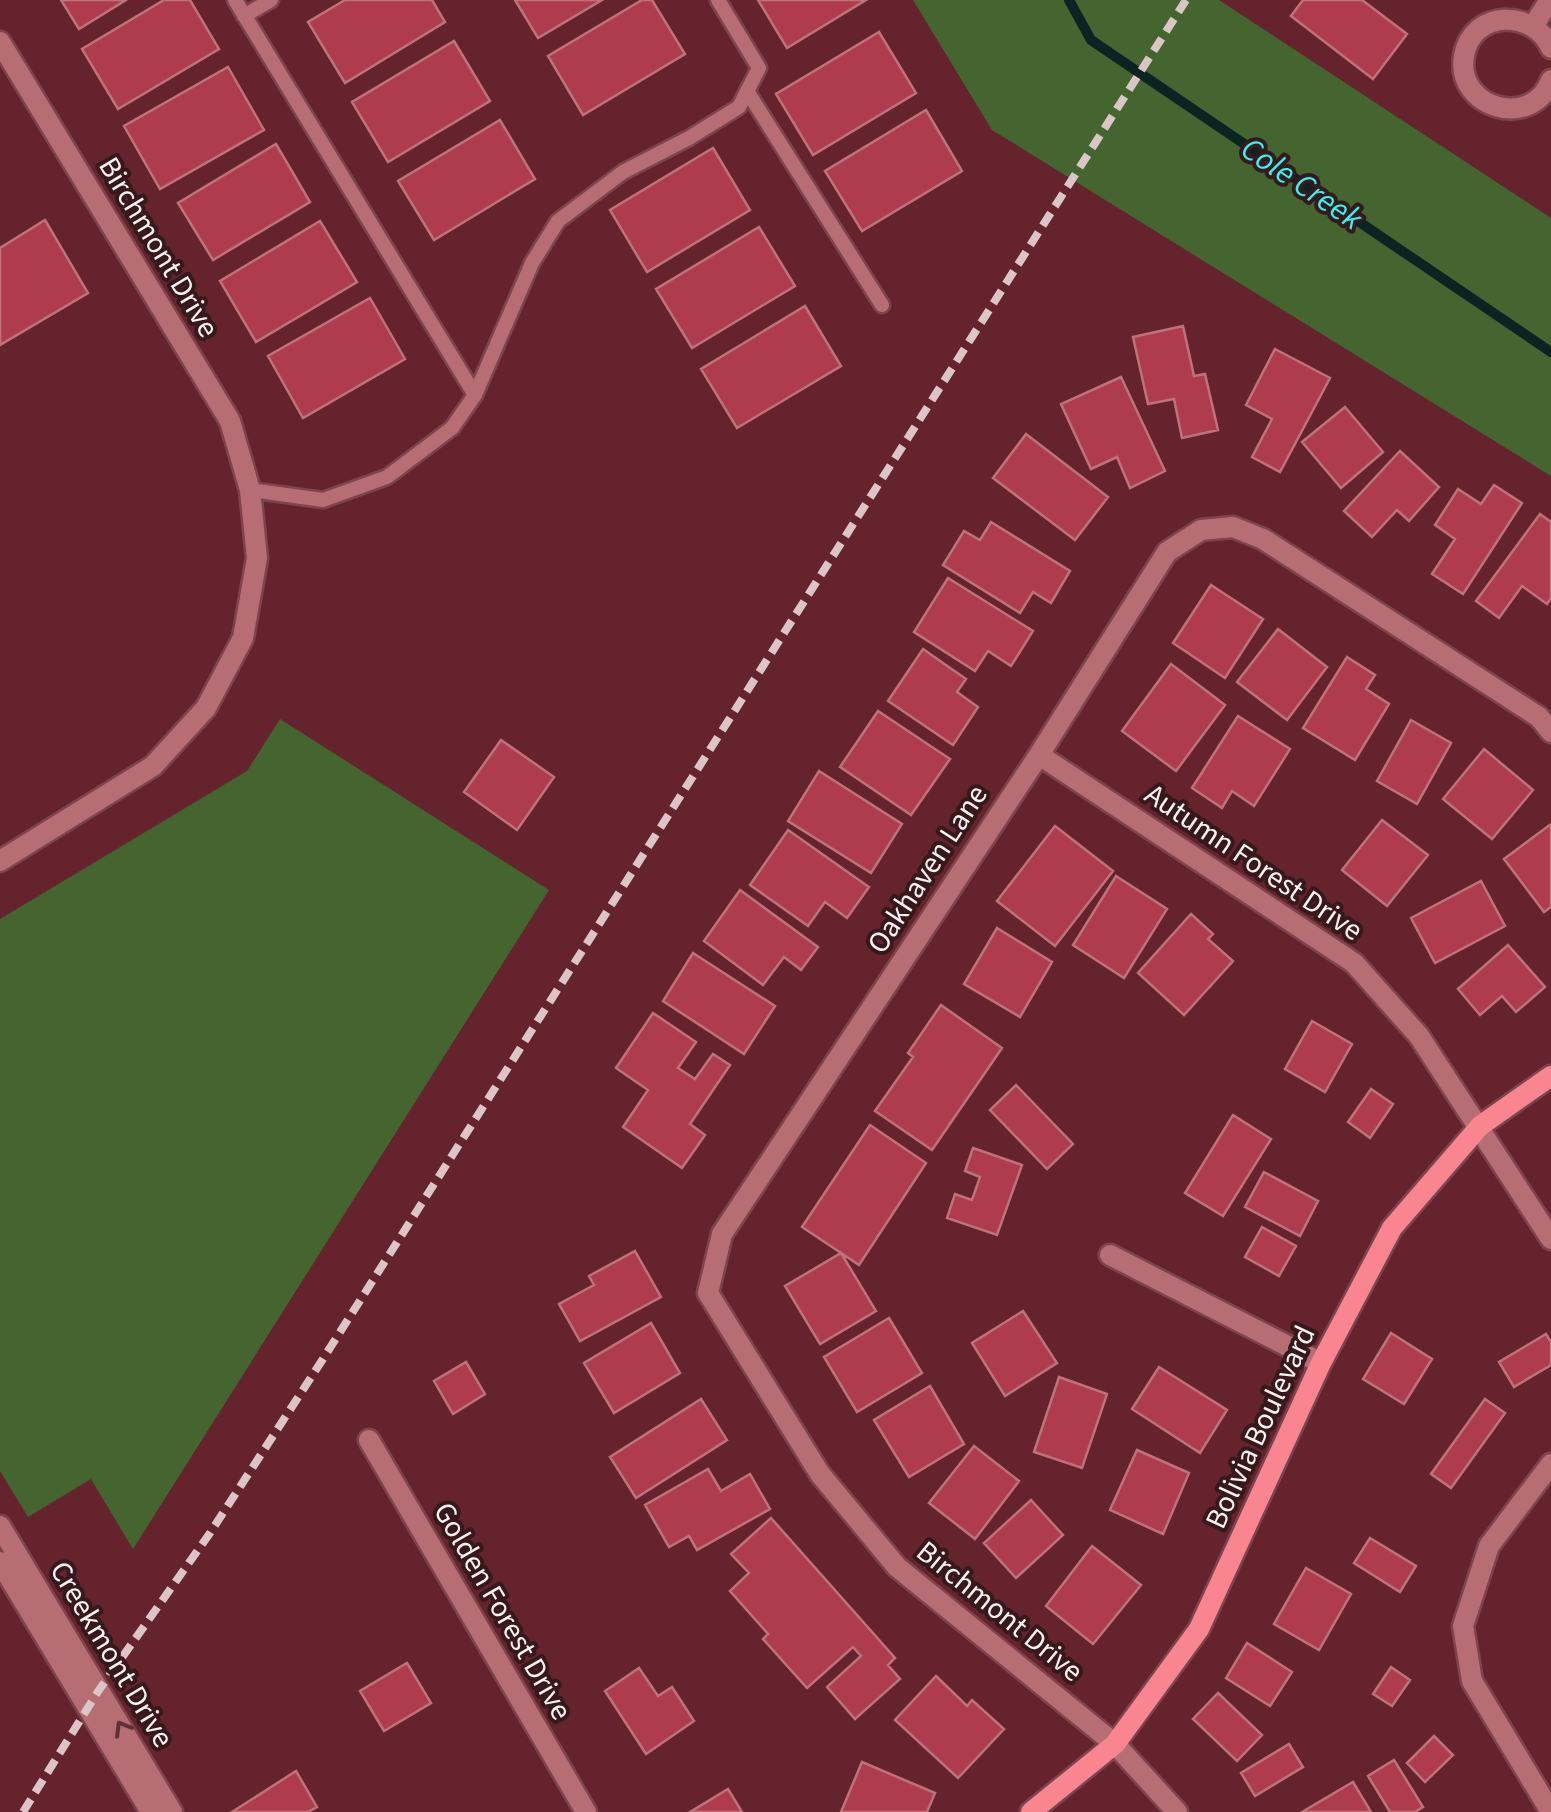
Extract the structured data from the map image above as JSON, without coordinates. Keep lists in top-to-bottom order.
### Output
{
  "streets": {
    "street": [
      "Birchmont Drive",
      "Autumn Forest Drive",
      "Oakhaven Lane",
      "Bolivia Boulevard",
      "Golden Forest Drive",
      "Creekmont Drive"
    ]
  },
  "crossings": [
    ["Birchmont Drive", "Oakhaven Lane"],
    ["Birchmont Drive", "Bolivia Boulevard"],
    ["Autumn Forest Drive", "Oakhaven Lane"],
    ["Autumn Forest Drive", "Bolivia Boulevard"]
  ],
  "water": ["Cole Creek"]
}
